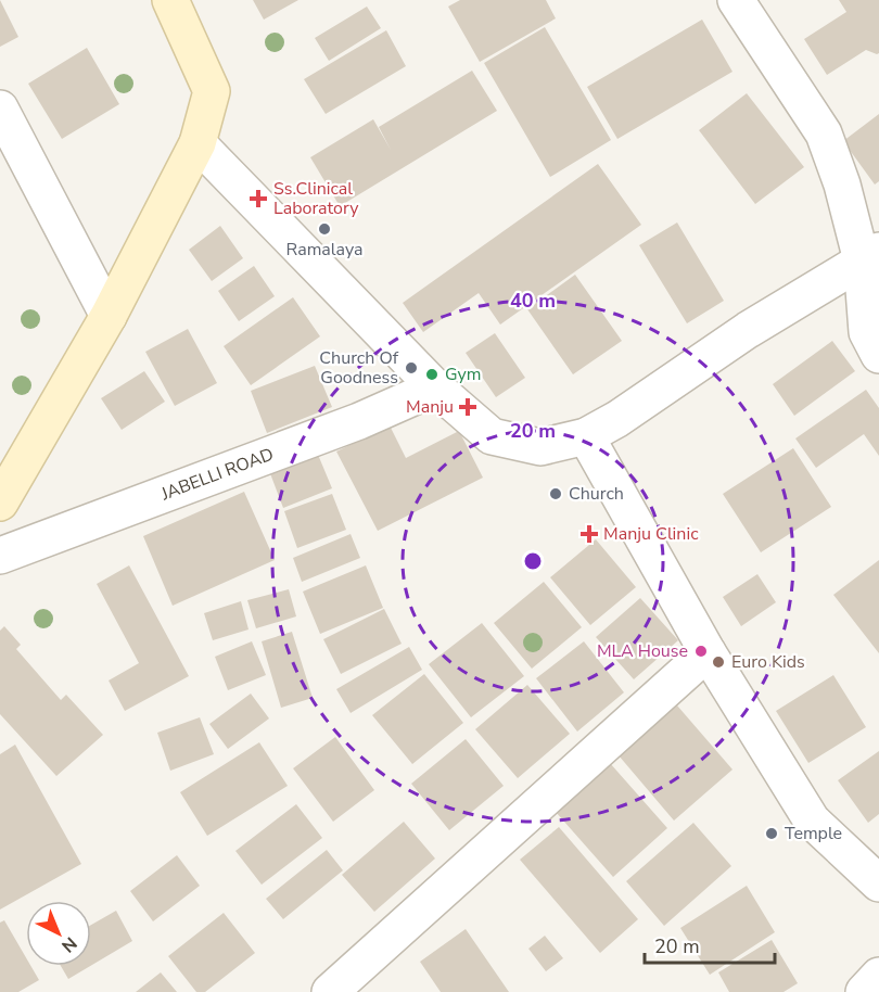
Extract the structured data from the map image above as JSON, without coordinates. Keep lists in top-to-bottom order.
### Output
{
  "streets": {
    "street": ["JABELLI ROAD"]
  },
  "places": {
    "health": ["Ss.Clinical Laboratory", "Manju", "Manju Clinic"],
    "other": [
      "Ramalaya",
      "Church Of Goodness",
      "Gym",
      "Church",
      "MLA House",
      "Euro Kids",
      "Temple"
    ]
  },
  "scale_bar": "20 m",
  "north": "bottom right",
  "rings": ["40 m", "20 m"]
}
